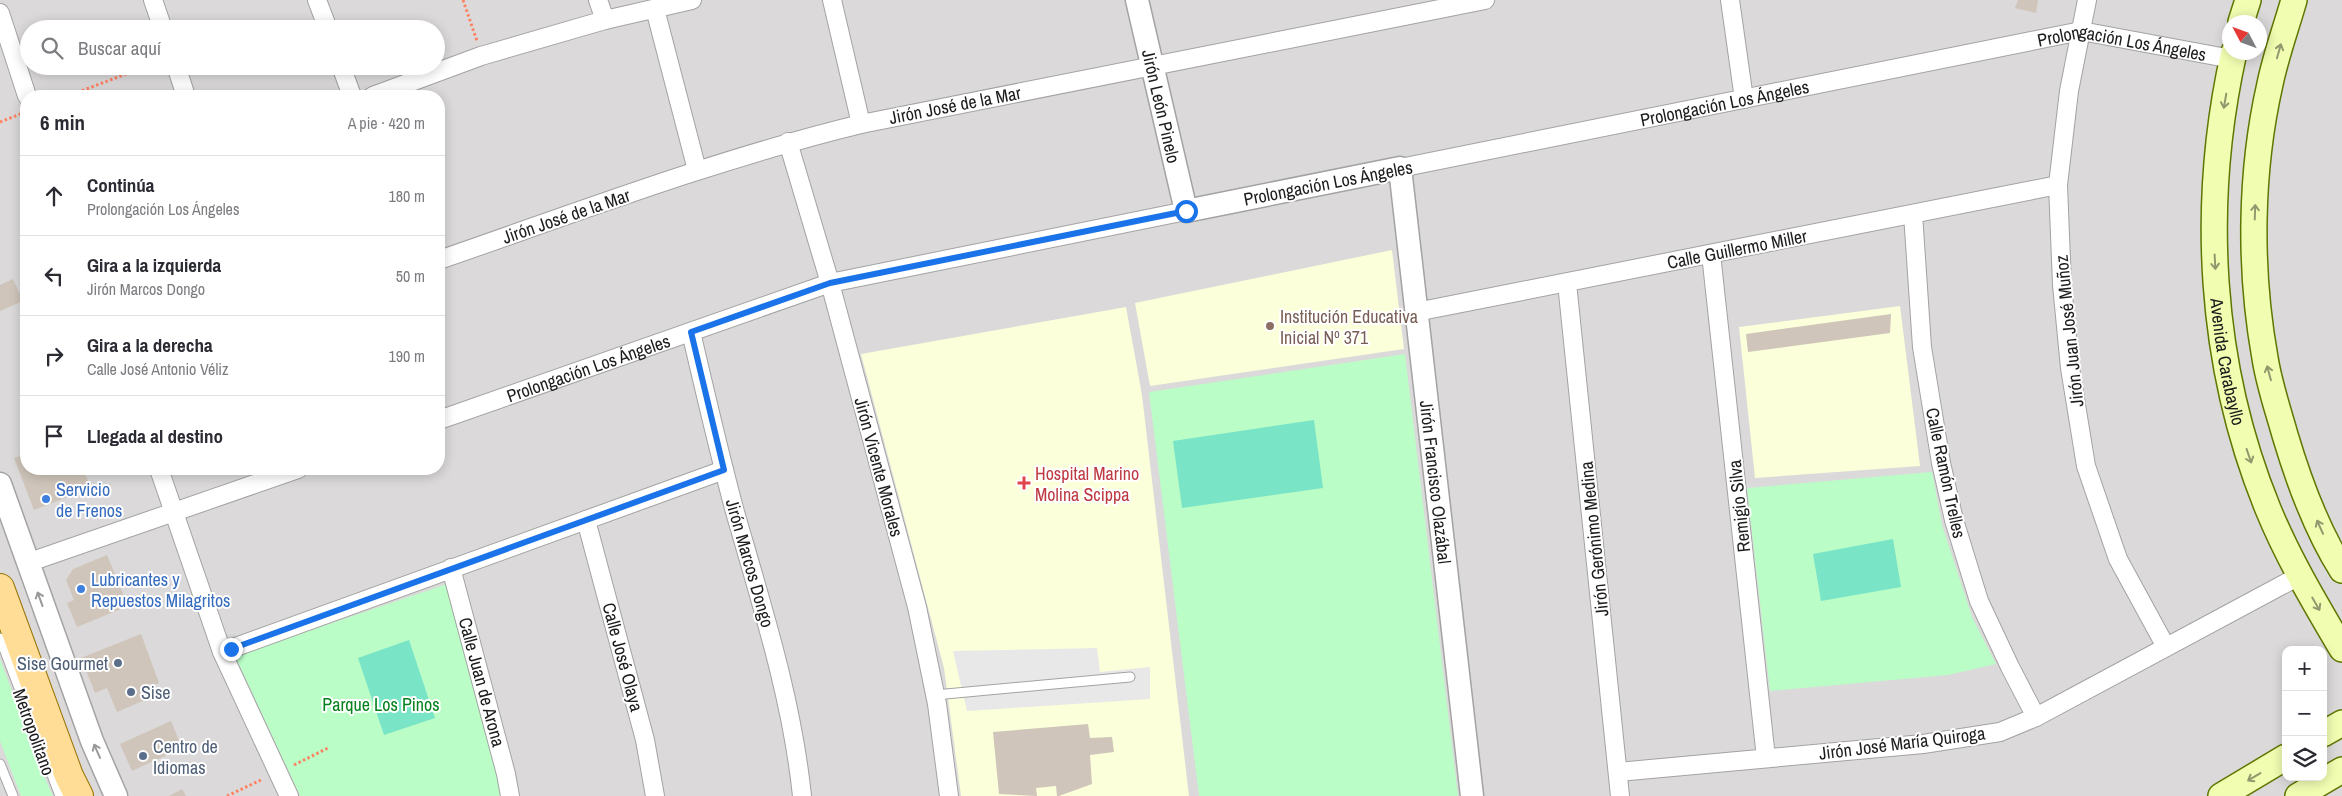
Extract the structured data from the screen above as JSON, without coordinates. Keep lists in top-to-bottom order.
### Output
{
  "streets": {
    "main road": ["Avenida Carabayllo"],
    "street": [
      "Prolongación Los Ángeles",
      "Jirón José de la Mar",
      "Jirón León Pinelo",
      "Calle Guillermo Miller",
      "Jirón Juan José Muñoz",
      "Jirón Vicente Morales",
      "Calle Ramón Trelles",
      "Jirón Francisco Olazábal",
      "Remigio Silva",
      "Jirón Gerónimo Medina",
      "Jirón Marcos Dongo",
      "Calle José Olaya",
      "Calle Juan de Arona",
      "Jirón José María Quiroga"
    ],
    "lane": ["Metropolitano"]
  },
  "crossings": [
    ["Prolongación Los Ángeles", "Jirón León Pinelo"],
    ["Prolongación Los Ángeles", "Jirón Juan José Muñoz"],
    ["Prolongación Los Ángeles", "Jirón Vicente Morales"],
    ["Prolongación Los Ángeles", "Jirón Francisco Olazábal"],
    ["Prolongación Los Ángeles", "Jirón Marcos Dongo"],
    ["Jirón José de la Mar", "Jirón León Pinelo"],
    ["Jirón José de la Mar", "Jirón Vicente Morales"],
    ["Calle Guillermo Miller", "Jirón Juan José Muñoz"],
    ["Calle Guillermo Miller", "Calle Ramón Trelles"],
    ["Calle Guillermo Miller", "Jirón Francisco Olazábal"],
    ["Calle Guillermo Miller", "Remigio Silva"],
    ["Calle Guillermo Miller", "Jirón Gerónimo Medina"],
    ["Jirón Juan José Muñoz", "Jirón José María Quiroga"],
    ["Avenida Carabayllo", "Jirón José María Quiroga"],
    ["Calle Ramón Trelles", "Jirón José María Quiroga"],
    ["Remigio Silva", "Jirón José María Quiroga"],
    ["Jirón Gerónimo Medina", "Jirón José María Quiroga"]
  ],
  "parks": ["Parque Los Pinos"],
  "places": {
    "other": [
      "Institución Educativa Inicial Nº 371",
      "Servicio de Frenos",
      "Lubricantes y Repuestos Milagritos",
      "Sise Gourmet",
      "Sise",
      "Centro de Idiomas"
    ],
    "health": ["Hospital Marino Molina Scippa"]
  },
  "north": "top left",
  "page": {
    "search": "Buscar aquí",
    "heading": ["6 min", "A pie · 420 m"],
    "list": [
      ["Continúa", "Prolongación Los Ángeles", "180 m"],
      ["Gira a la izquierda", "Jirón Marcos Dongo", "50 m"],
      ["Gira a la derecha", "Calle José Antonio Véliz", "190 m"],
      "Llegada al destino"
    ],
    "map_buttons": ["+", "−"]
  }
}
